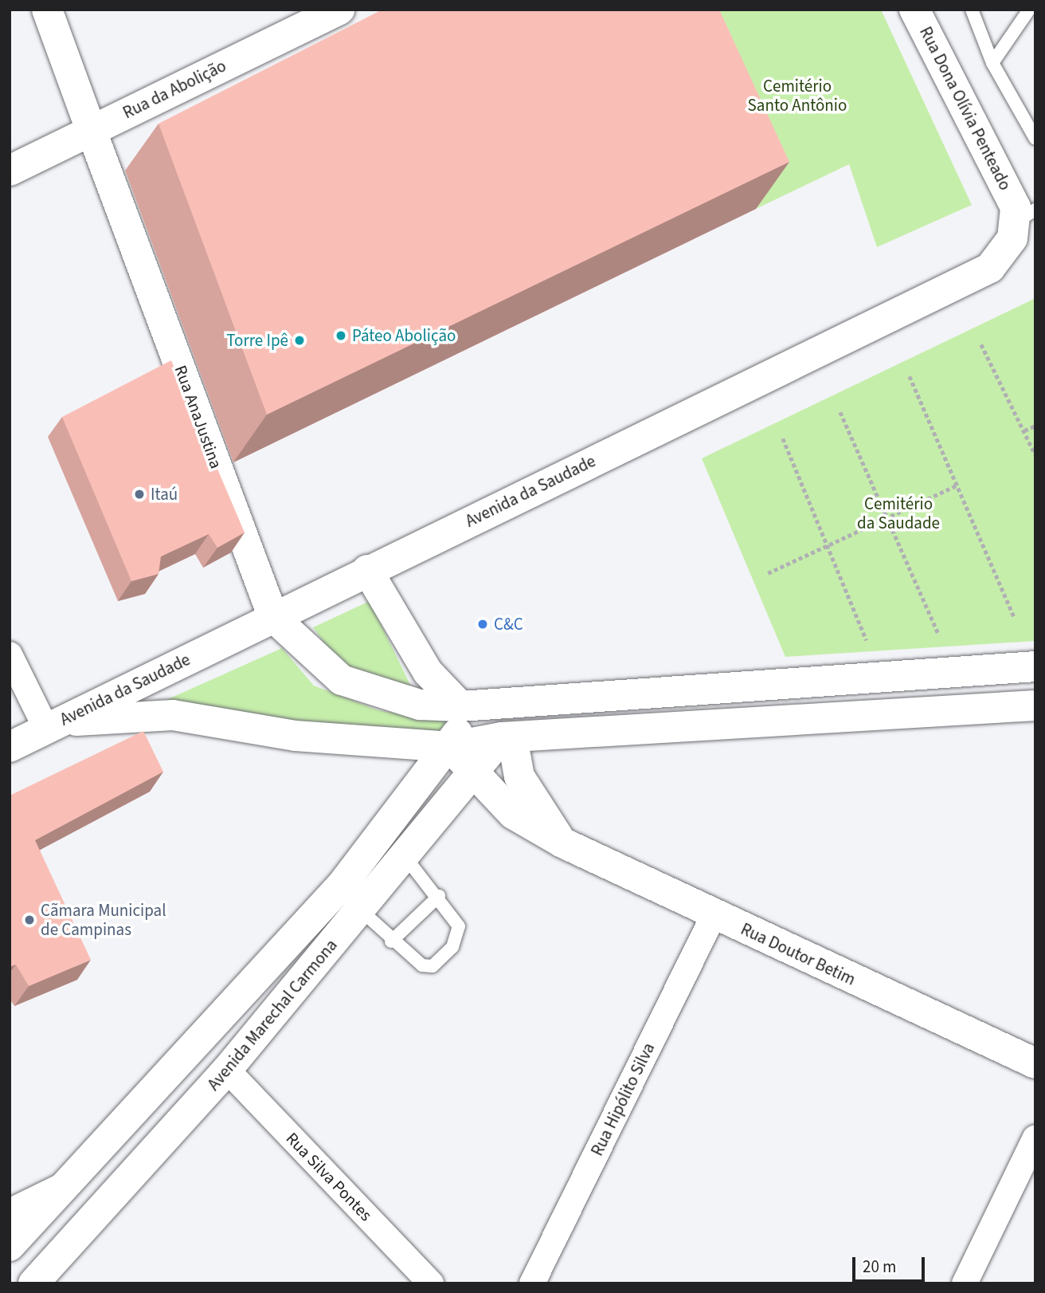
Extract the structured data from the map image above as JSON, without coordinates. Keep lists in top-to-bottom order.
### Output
{
  "streets": {
    "main road": [
      "Rua da Abolição",
      "Rua Dona Olívia Penteado",
      "Rua AnaJustina",
      "Avenida da Saudade",
      "Rua Doutor Betim",
      "Avenida Marechal Carmona"
    ],
    "street": ["Rua Hipólito Silva", "Rua Silva Pontes"]
  },
  "crossings": [
    ["Rua da Abolição", "Rua AnaJustina"],
    ["Rua Dona Olívia Penteado", "Avenida da Saudade"],
    ["Rua AnaJustina", "Avenida da Saudade"],
    ["Rua AnaJustina", "Avenida Marechal Carmona"],
    ["Rua Doutor Betim", "Avenida Marechal Carmona"],
    ["Rua Doutor Betim", "Rua Hipólito Silva"],
    ["Avenida Marechal Carmona", "Rua Silva Pontes"]
  ],
  "parks": ["Cemitério Santo Antônio", "Cemitério da Saudade"],
  "places": [
    "Páteo Abolição",
    "Torre Ipê",
    "Itaú",
    "C&C",
    "Cãmara Municipal de Campinas"
  ],
  "scale_bar": "20 m"
}
